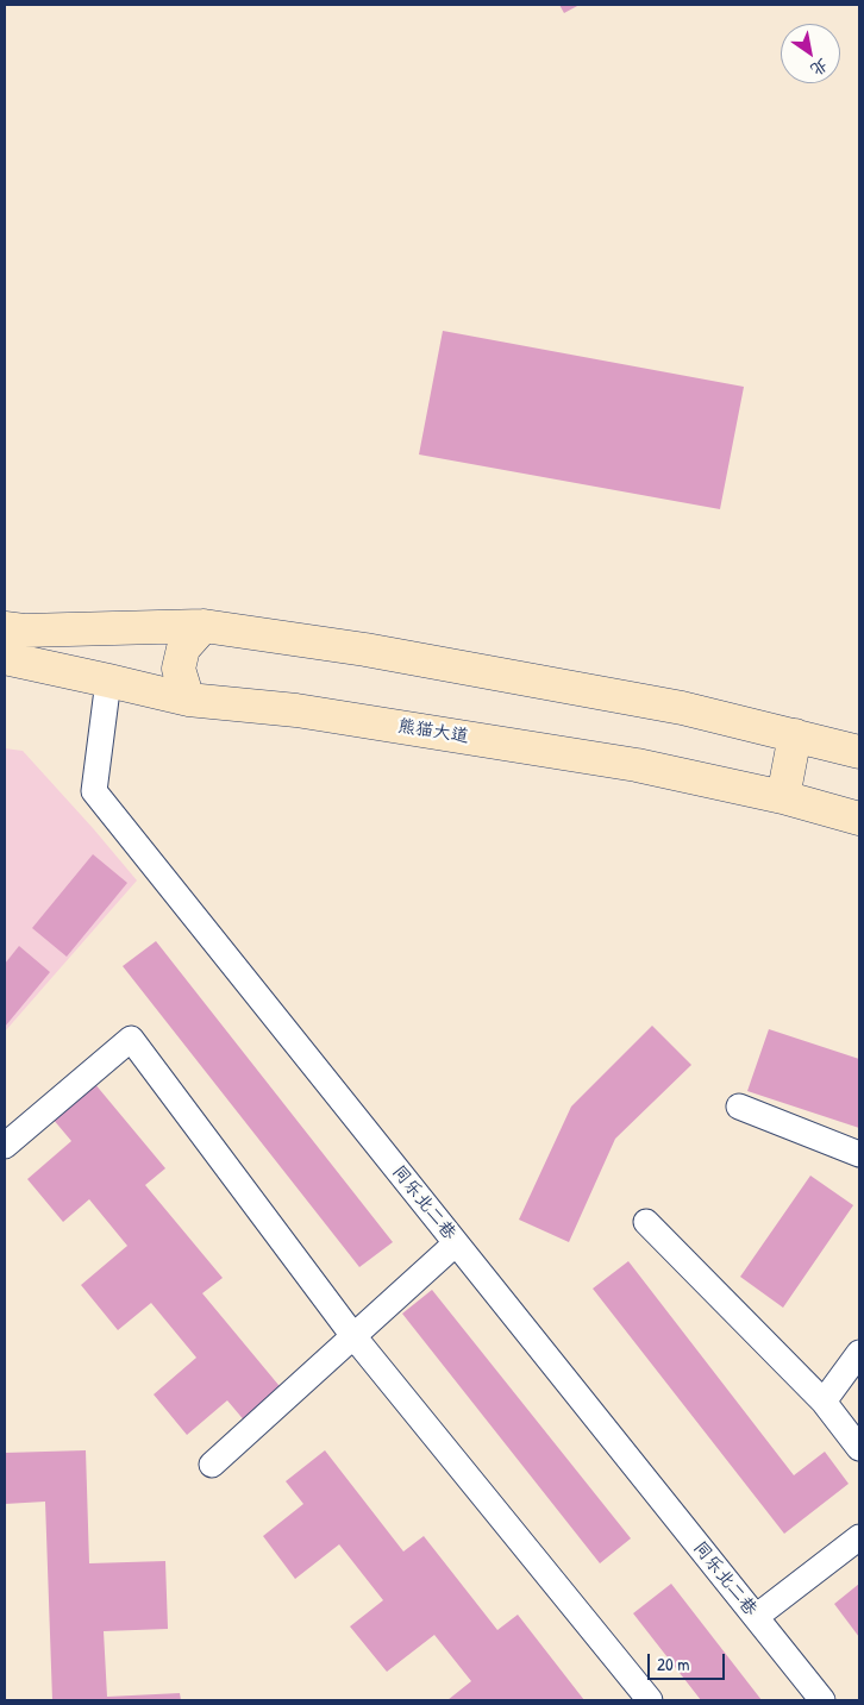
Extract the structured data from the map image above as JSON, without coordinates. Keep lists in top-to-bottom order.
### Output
{
  "streets": {
    "main road": ["熊猫大道"],
    "street": ["同乐北二巷"]
  },
  "crossings": [
    ["熊猫大道", "同乐北二巷"]
  ],
  "scale_bar": "20 m",
  "north": "bottom right"
}
